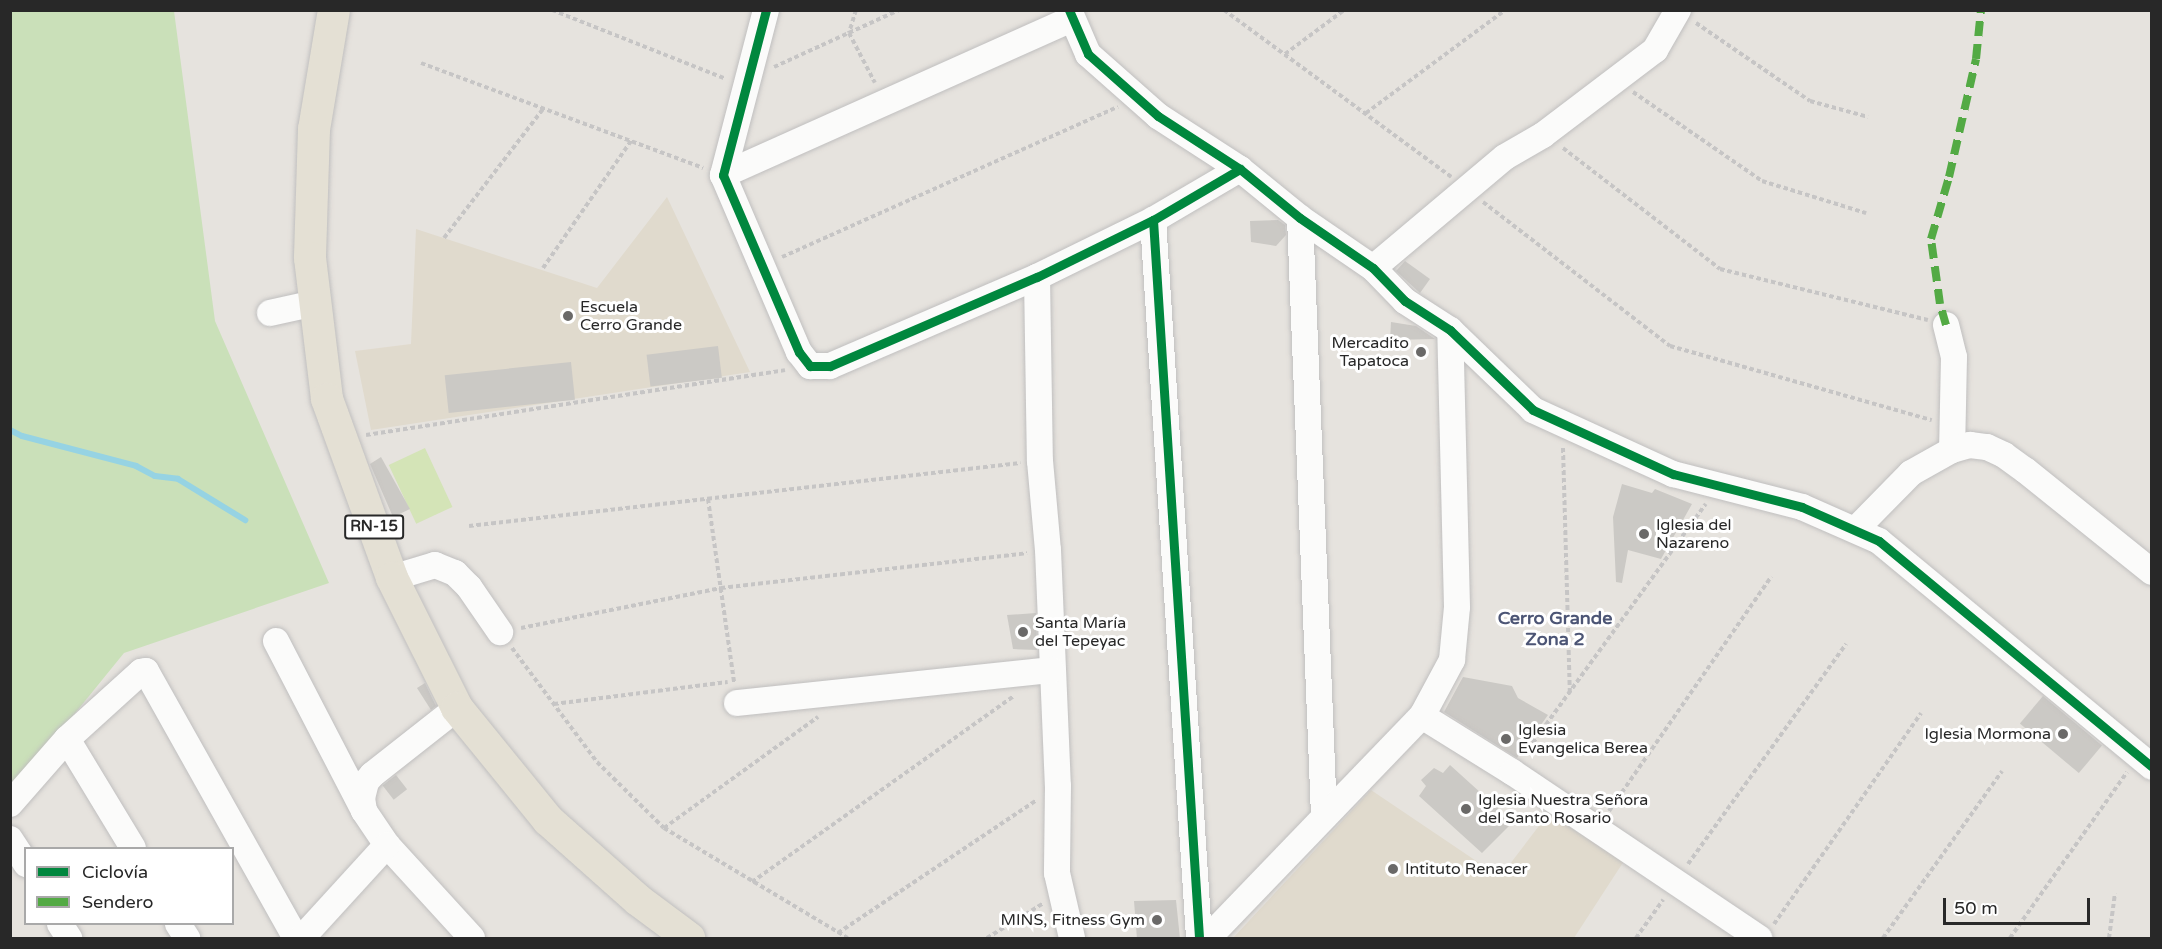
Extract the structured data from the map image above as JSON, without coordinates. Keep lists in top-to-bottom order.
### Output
{
  "streets": {
    "main road": ["RN-15"]
  },
  "districts": ["Cerro Grande Zona 2"],
  "places": [
    "Escuela Cerro Grande",
    "Mercadito Tapatoca",
    "Iglesia del Nazareno",
    "Santa María del Tepeyac",
    "Iglesia Mormona",
    "Iglesia Evangelica Berea",
    "Iglesia Nuestra Señora del Santo Rosario",
    "Intituto Renacer",
    "MINS, Fitness Gym"
  ],
  "legend": ["Ciclovía", "Sendero"],
  "scale_bar": "50 m"
}
